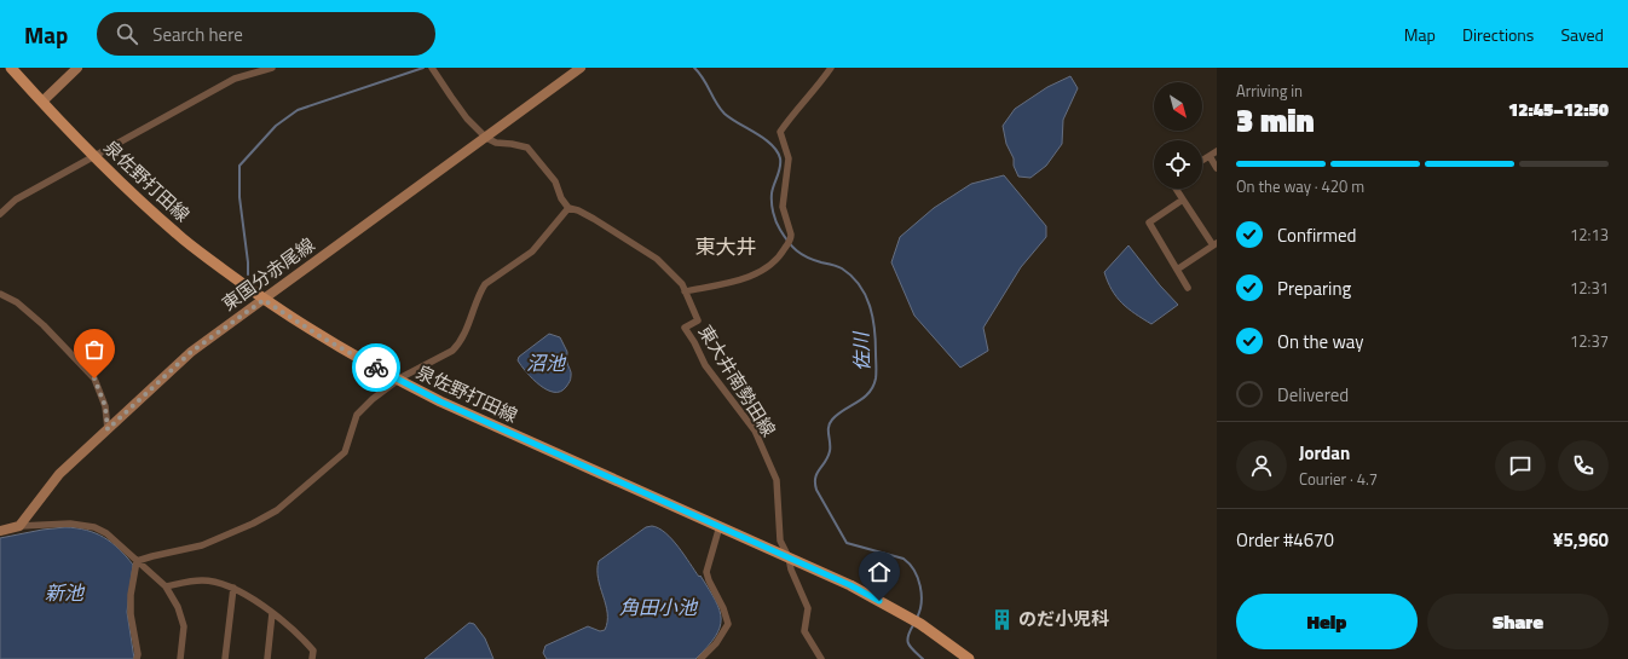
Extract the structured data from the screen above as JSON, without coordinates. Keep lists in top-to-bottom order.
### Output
{
  "streets": {
    "main road": ["泉佐野打田線"],
    "street": ["東国分赤尾線", "東大井南勢田線"]
  },
  "crossings": [
    ["泉佐野打田線", "東国分赤尾線"],
    ["泉佐野打田線", "東大井南勢田線"]
  ],
  "districts": ["東大井"],
  "water": [
    "佐川",
    "沼池",
    "新池",
    "角田小池"
  ],
  "places": {
    "building": ["のだ小児科"]
  },
  "north": "bottom right",
  "page": {
    "header": "Map",
    "search": "Search here",
    "nav": ["Map", "Directions", "Saved"],
    "heading": ["3 min", "Arriving in", "12:45–12:50"],
    "panel": [
      "Jordan",
      "Courier · 4.7",
      "Order #4670",
      "¥5,960"
    ],
    "bar": "On the way · 420 m",
    "list": [
      ["Confirmed", "12:13"],
      ["Preparing", "12:31"],
      ["On the way", "12:37"],
      "Delivered"
    ],
    "buttons": ["Help", "Share"]
  }
}
